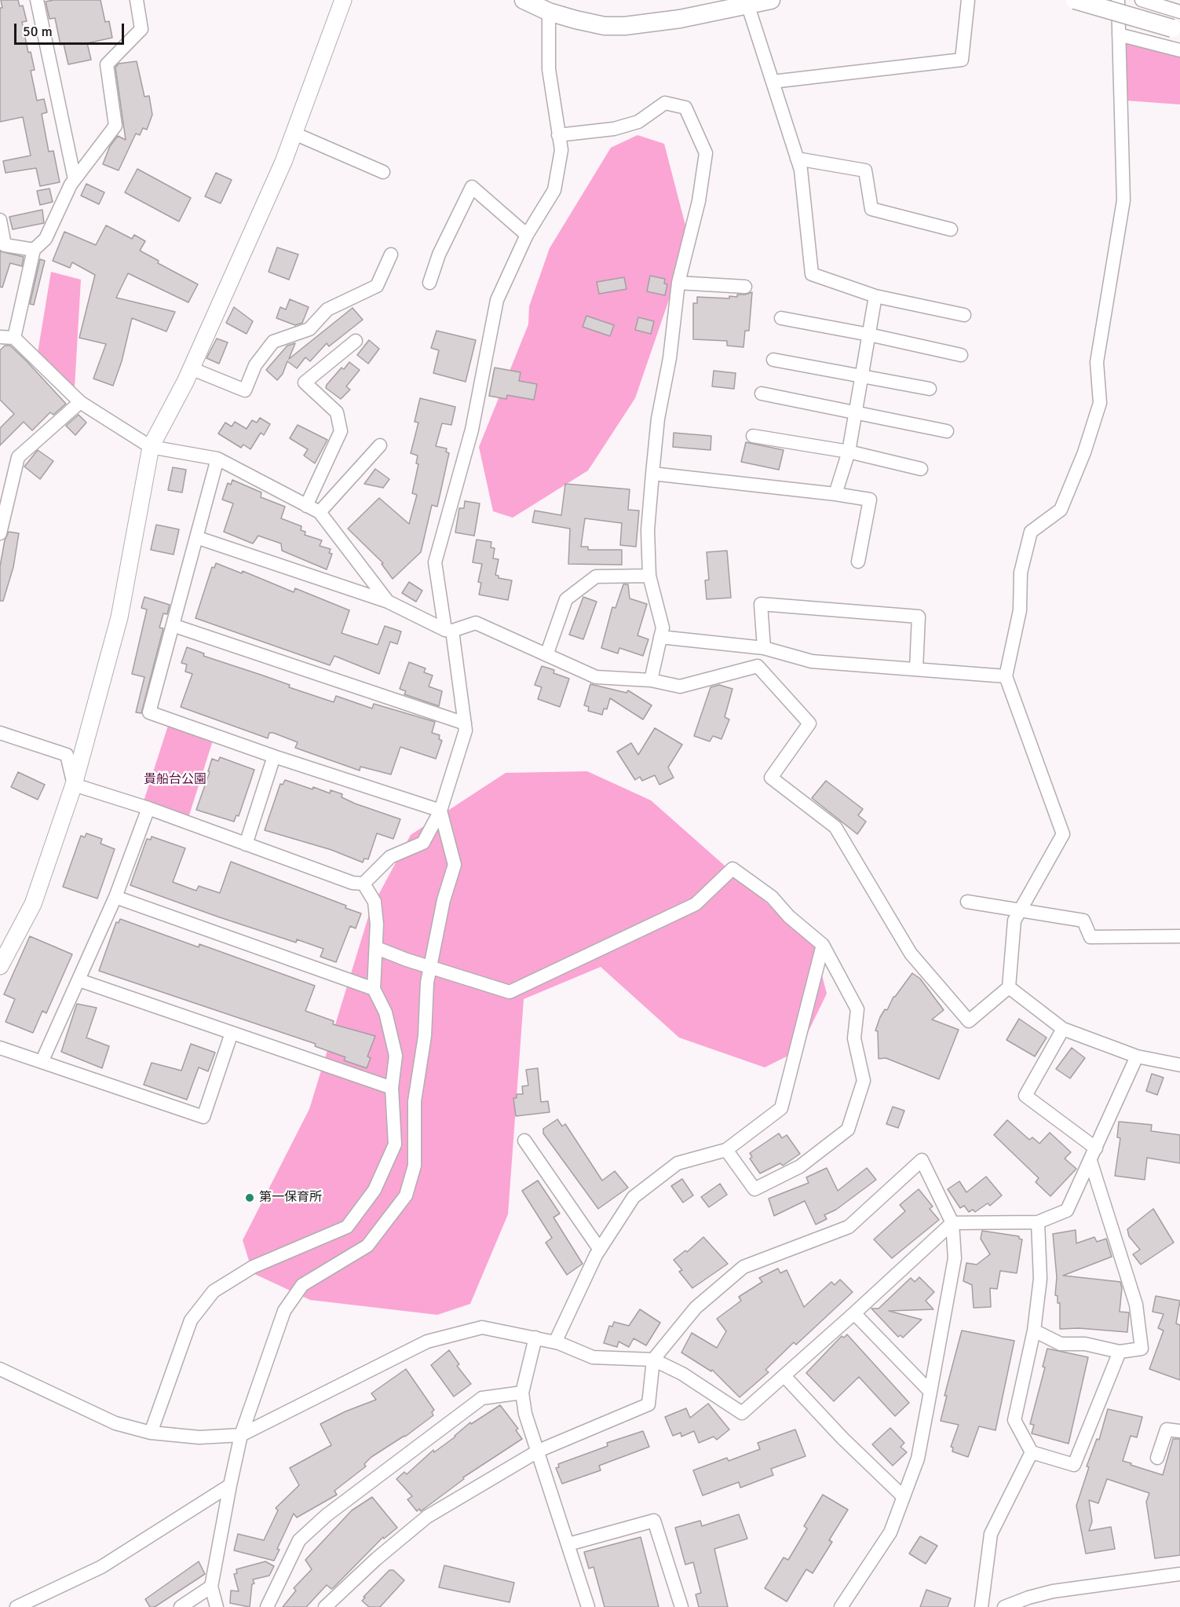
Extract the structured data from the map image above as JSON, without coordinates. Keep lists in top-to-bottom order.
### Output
{
  "parks": ["貴船台公園"],
  "places": ["第一保育所"],
  "scale_bar": "50 m"
}
